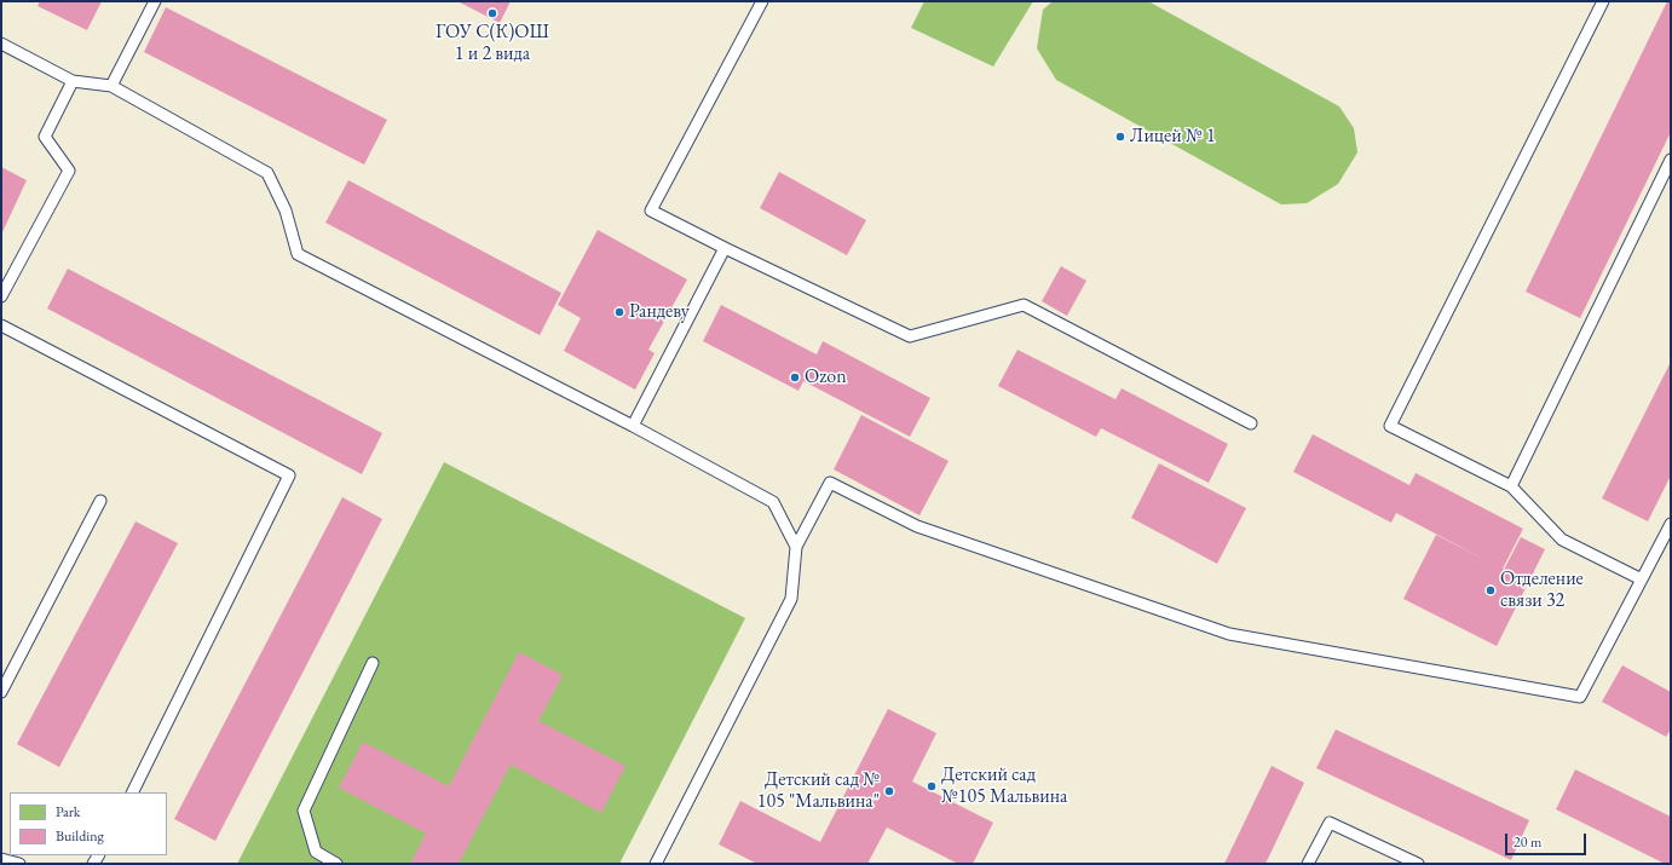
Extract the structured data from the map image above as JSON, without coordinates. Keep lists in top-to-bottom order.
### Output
{
  "places": [
    "ГОУ С(К)ОШ 1 и 2 вида",
    "Лицей № 1",
    "Рандеву",
    "Ozon",
    "Отделение связи 32",
    "Детский сад №105 Мальвина",
    "Детский сад № 105 \"Мальвина\""
  ],
  "legend": ["Park", "Building"],
  "scale_bar": "20 m"
}
